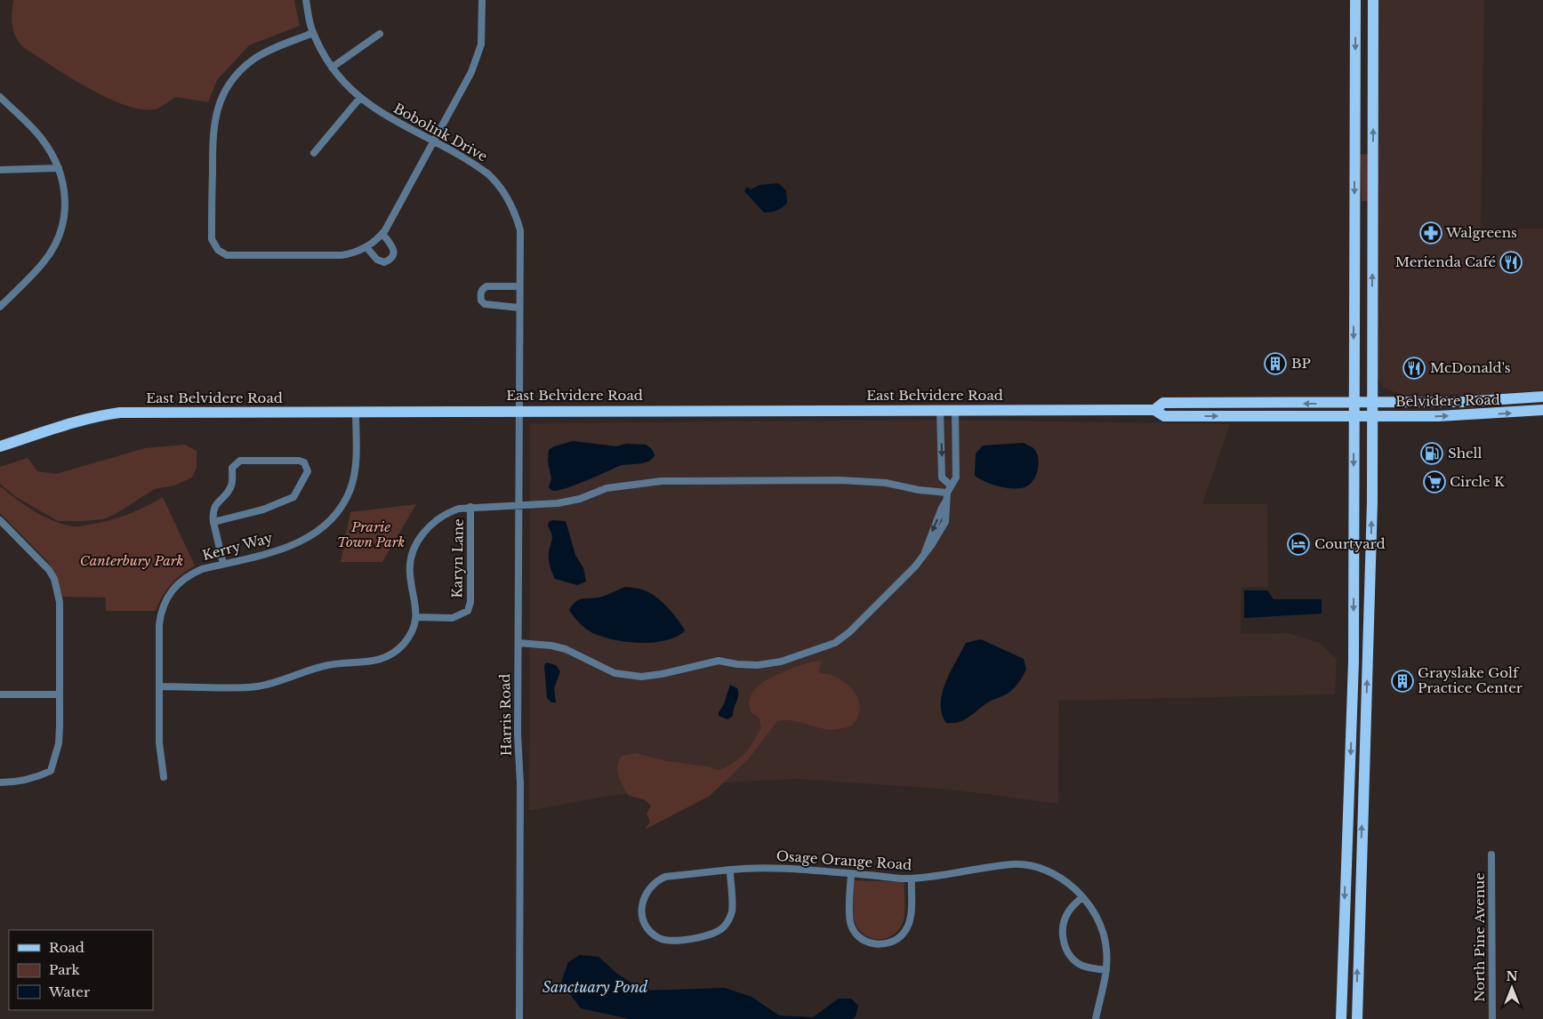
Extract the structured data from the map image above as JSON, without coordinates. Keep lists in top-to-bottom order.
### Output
{
  "streets": {
    "main road": ["East Belvidere Road", "Belvidere Road"],
    "street": [
      "Bobolink Drive",
      "Kerry Way",
      "Karyn Lane",
      "Harris Road",
      "Osage Orange Road",
      "North Pine Avenue"
    ]
  },
  "crossings": [
    ["Bobolink Drive", "East Belvidere Road"],
    ["Bobolink Drive", "Harris Road"],
    ["East Belvidere Road", "Belvidere Road"],
    ["East Belvidere Road", "Kerry Way"],
    ["East Belvidere Road", "Harris Road"]
  ],
  "water": ["Sanctuary Pond"],
  "parks": ["Prarie Town Park", "Canterbury Park"],
  "places": {
    "pharmacy": ["Walgreens"],
    "restaurant": ["Merienda Café", "McDonald's"],
    "building": ["BP", "Grayslake Golf Practice Center"],
    "fuel station": ["Shell"],
    "supermarket": ["Circle K"],
    "hotel": ["Courtyard"]
  },
  "legend": ["Road", "Park", "Water"],
  "north": "top"
}
